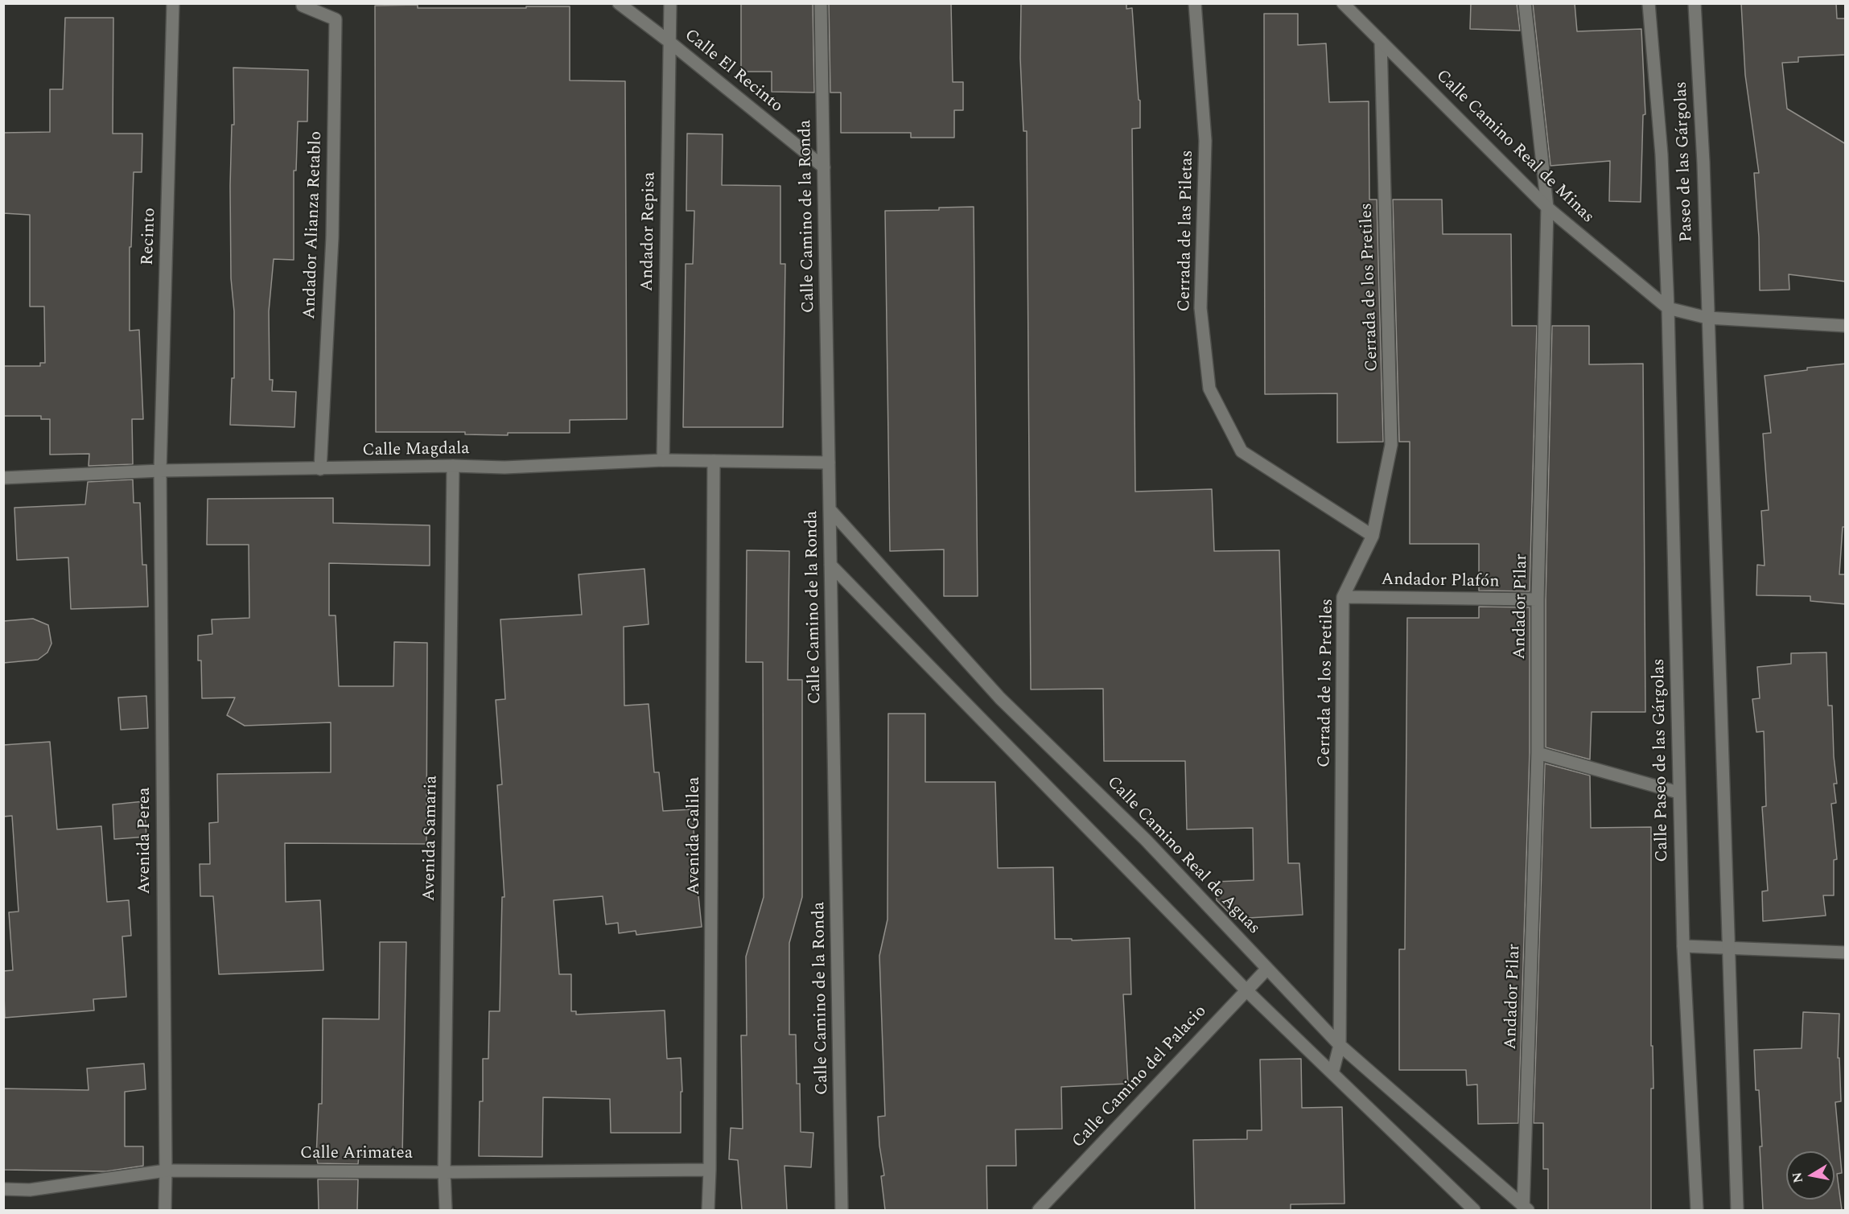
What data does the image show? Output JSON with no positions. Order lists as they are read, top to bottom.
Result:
{
  "streets": {
    "street": [
      "Calle El Recinto",
      "Calle Camino Real de Minas",
      "Paseo de las Gárgolas",
      "Calle Camino de la Ronda",
      "Andador Alianza Retablo",
      "Cerrada de las Piletas",
      "Andador Repisa",
      "Recinto",
      "Cerrada de los Pretiles",
      "Calle Magdala",
      "Andador Plafón",
      "Andador Pilar",
      "Calle Paseo de las Gárgolas",
      "Avenida Galilea",
      "Avenida Samaria",
      "Avenida Perea",
      "Calle Camino Real de Aguas",
      "Calle Camino del Palacio",
      "Calle Arimatea"
    ]
  },
  "crossings": [
    ["Calle El Recinto", "Calle Camino de la Ronda"],
    ["Calle El Recinto", "Andador Repisa"],
    ["Calle Camino Real de Minas", "Paseo de las Gárgolas"],
    ["Calle Camino Real de Minas", "Cerrada de los Pretiles"],
    ["Calle Camino Real de Minas", "Andador Pilar"],
    ["Calle Camino Real de Minas", "Calle Paseo de las Gárgolas"],
    ["Paseo de las Gárgolas", "Calle Paseo de las Gárgolas"],
    ["Calle Camino de la Ronda", "Calle Magdala"],
    ["Calle Camino de la Ronda", "Calle Camino Real de Aguas"],
    ["Andador Alianza Retablo", "Calle Magdala"],
    ["Cerrada de las Piletas", "Cerrada de los Pretiles"],
    ["Andador Repisa", "Calle Magdala"],
    ["Recinto", "Calle Magdala"],
    ["Recinto", "Avenida Perea"],
    ["Cerrada de los Pretiles", "Andador Plafón"],
    ["Cerrada de los Pretiles", "Calle Camino Real de Aguas"],
    ["Calle Magdala", "Avenida Galilea"],
    ["Calle Magdala", "Avenida Samaria"],
    ["Calle Magdala", "Avenida Perea"],
    ["Andador Plafón", "Andador Pilar"],
    ["Andador Pilar", "Calle Camino Real de Aguas"],
    ["Avenida Galilea", "Calle Arimatea"],
    ["Avenida Samaria", "Calle Arimatea"],
    ["Avenida Perea", "Calle Arimatea"],
    ["Calle Camino Real de Aguas", "Calle Camino del Palacio"]
  ],
  "north": "left"
}
